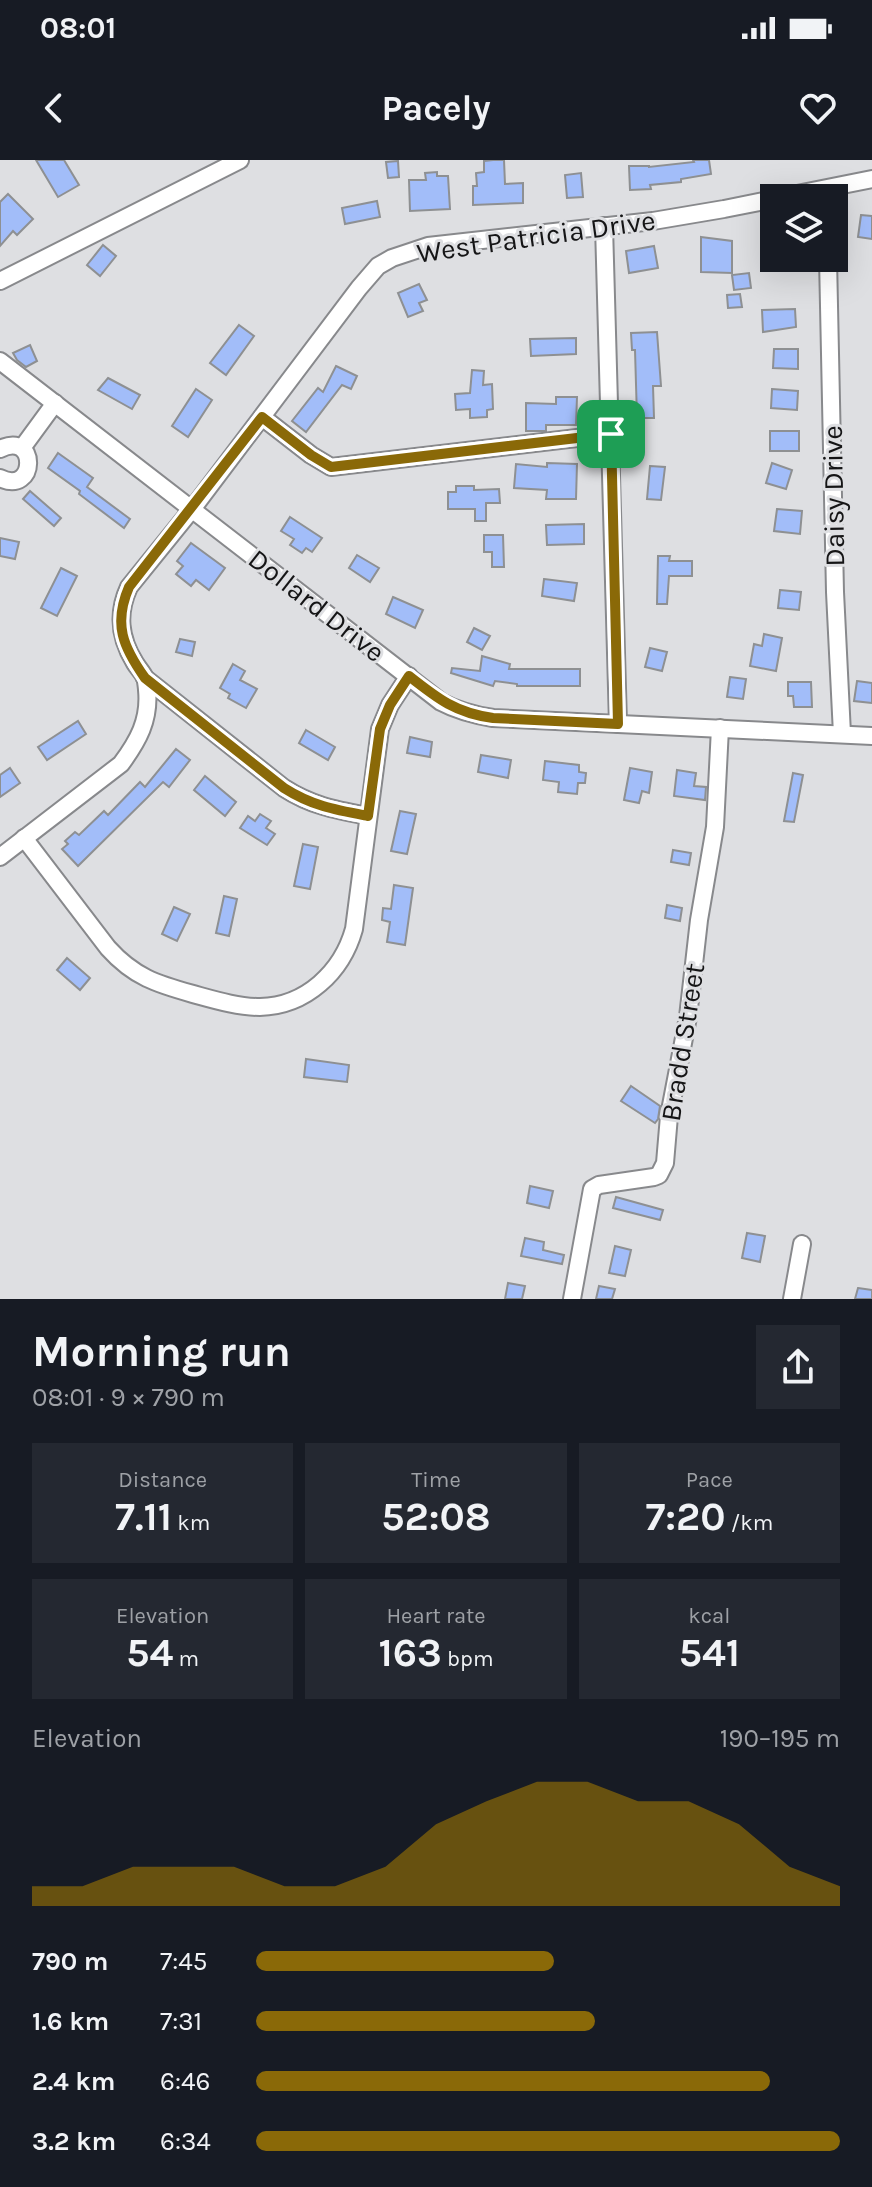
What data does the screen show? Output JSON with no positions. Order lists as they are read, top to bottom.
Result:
{
  "streets": {
    "street": [
      "West Patricia Drive",
      "Daisy Drive",
      "Dollard Drive",
      "Bradd Street"
    ]
  },
  "crossings": [
    ["West Patricia Drive", "Dollard Drive"],
    ["Daisy Drive", "Dollard Drive"],
    ["Dollard Drive", "Bradd Street"]
  ],
  "page": {
    "status": "08:01",
    "header": "Pacely",
    "heading": ["Morning run", "08:01 · 9 × 790 m"],
    "stats": [
      ["Distance", "7.11 km"],
      ["Time", "52:08"],
      ["Pace", "7:20 /km"],
      ["Elevation", "54 m"],
      ["Heart rate", "163 bpm"],
      ["kcal", "541"]
    ],
    "chart": ["Elevation", "190–195 m"],
    "list": [
      {
        "name": "790 m",
        "note": "7:45"
      },
      {
        "name": "1.6 km",
        "note": "7:31"
      },
      {
        "name": "2.4 km",
        "note": "6:46"
      },
      {
        "name": "3.2 km",
        "note": "6:34"
      }
    ]
  }
}
